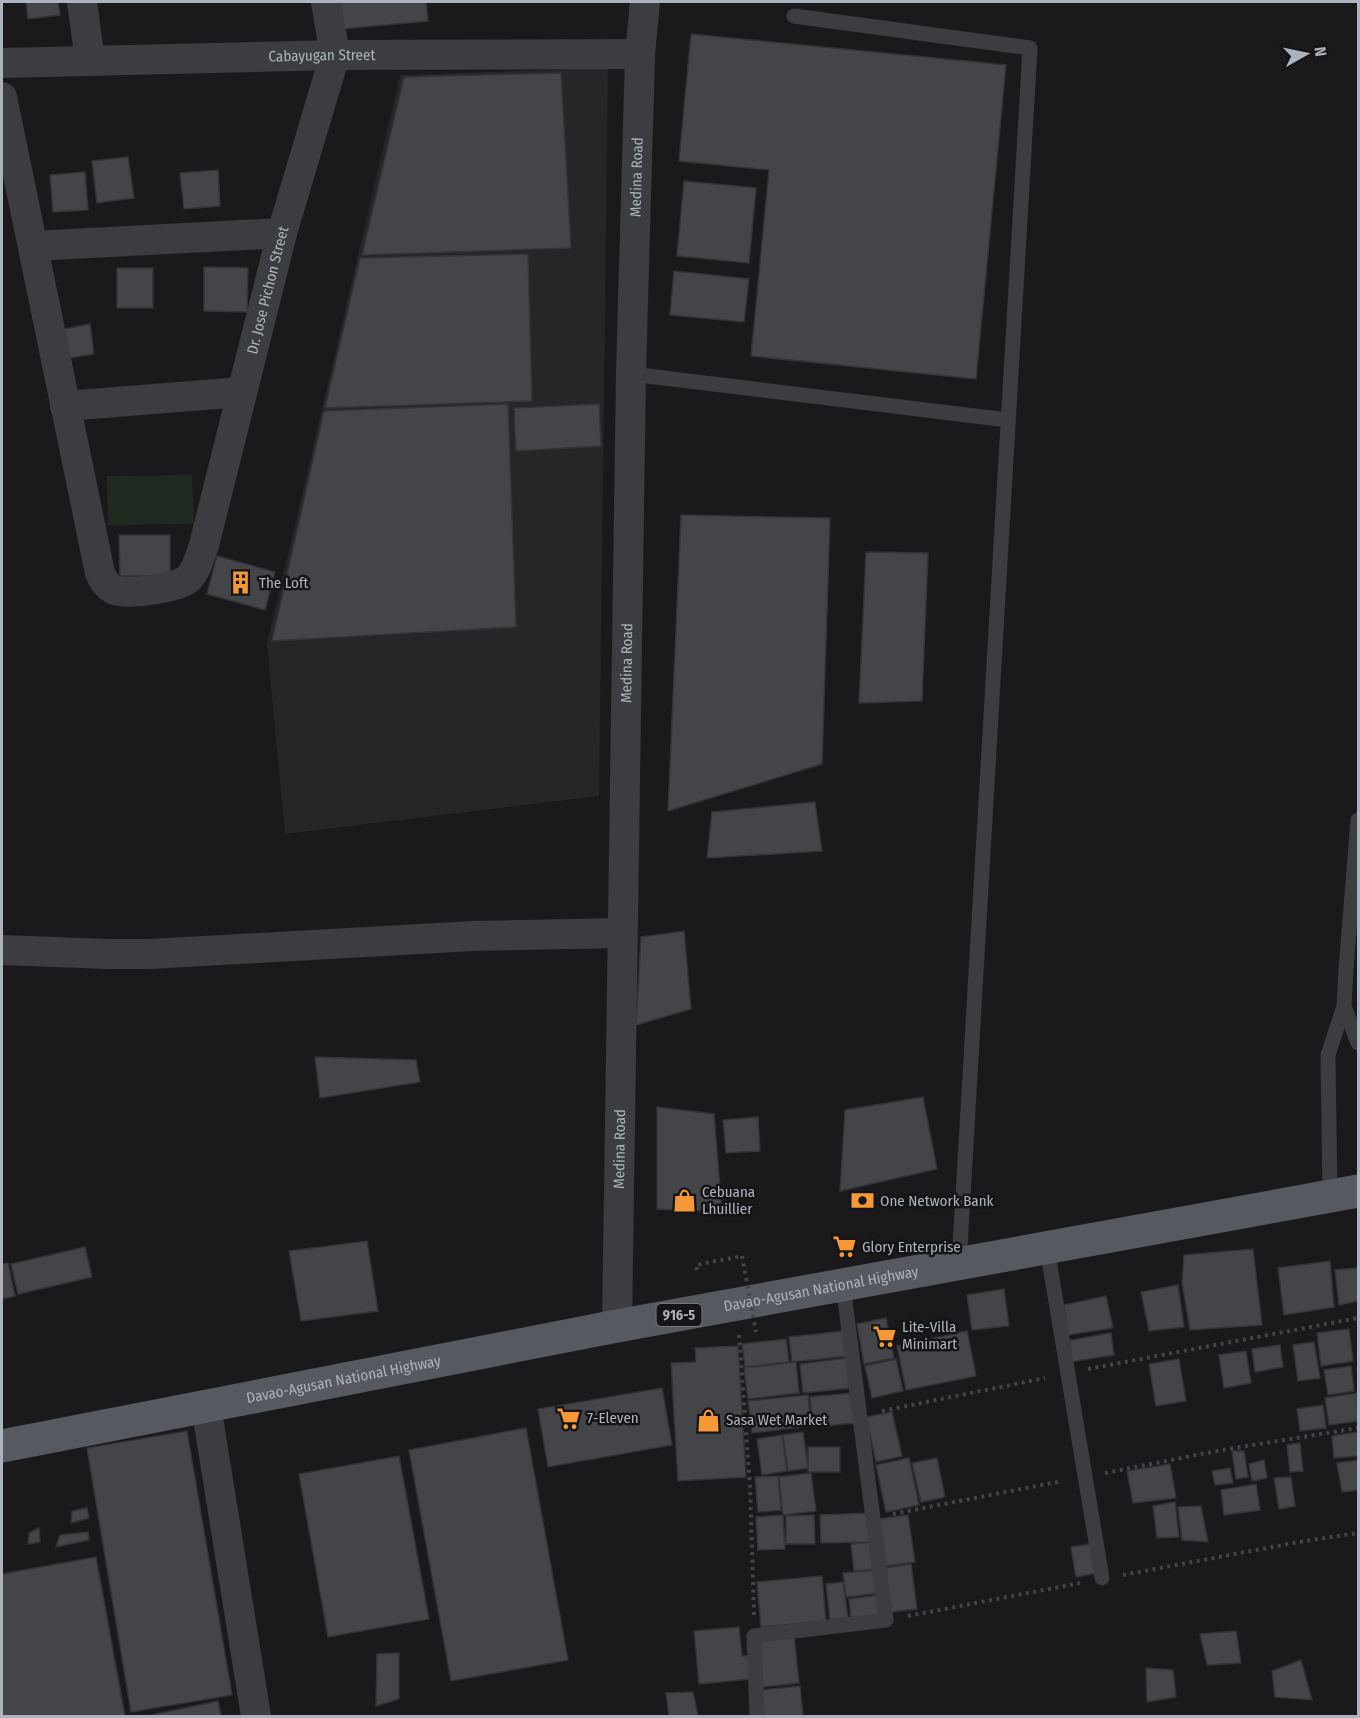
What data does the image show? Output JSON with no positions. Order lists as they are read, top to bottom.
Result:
{
  "streets": {
    "main road": ["Davao-Agusan National Highway", "916-5"],
    "street": ["Cabayugan Street", "Medina Road", "Dr. Jose Pichon Street"]
  },
  "crossings": [
    ["Cabayugan Street", "Medina Road"],
    ["Cabayugan Street", "Dr. Jose Pichon Street"],
    ["Medina Road", "Davao-Agusan National Highway"]
  ],
  "places": {
    "building": ["The Loft"],
    "shop": ["Cebuana Lhuillier", "Sasa Wet Market"],
    "bank": ["One Network Bank"],
    "supermarket": ["Glory Enterprise", "Lite-Villa Minimart", "7-Eleven"]
  },
  "north": "right"
}
